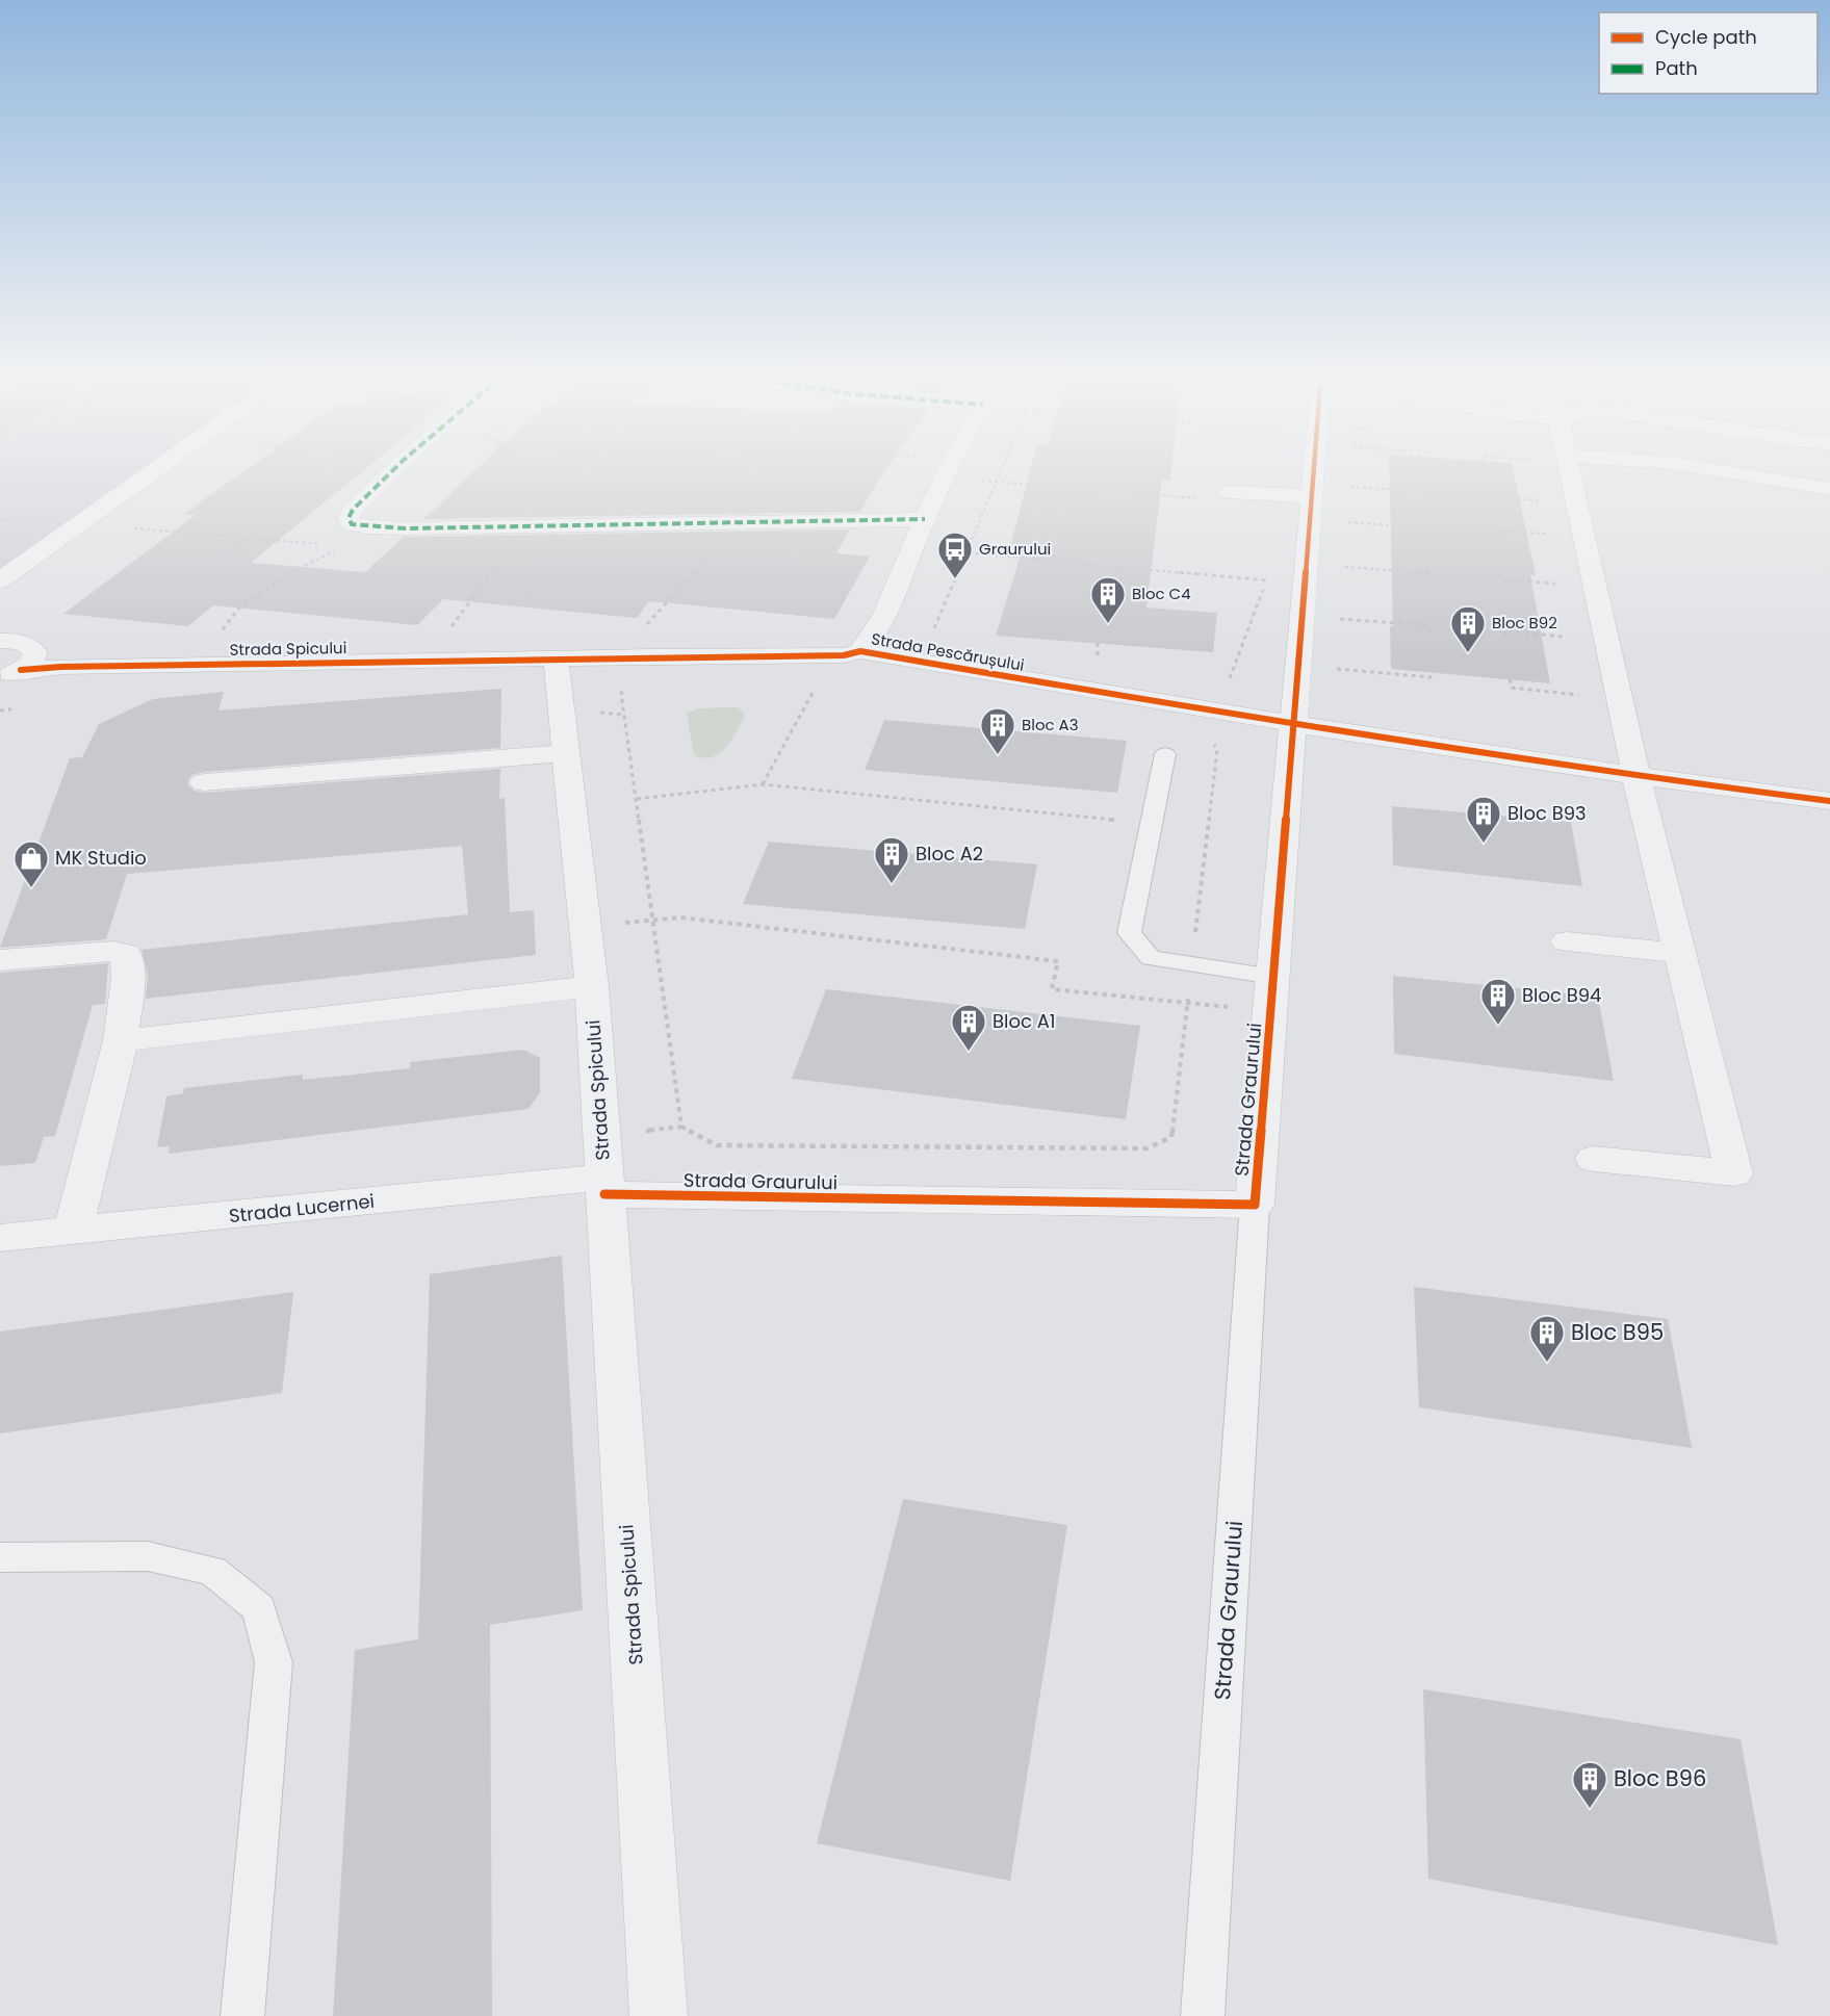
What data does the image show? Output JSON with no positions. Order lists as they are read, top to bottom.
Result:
{
  "streets": {
    "street": [
      "Strada Spicului",
      "Strada Pescărușului",
      "Strada Graurului",
      "Strada Lucernei"
    ]
  },
  "crossings": [
    ["Strada Spicului", "Strada Pescărușului"],
    ["Strada Spicului", "Strada Graurului"],
    ["Strada Spicului", "Strada Lucernei"],
    ["Strada Pescărușului", "Strada Graurului"],
    ["Strada Graurului", "Strada Lucernei"]
  ],
  "places": {
    "bus stop": ["Graurului"],
    "building": [
      "Bloc C4",
      "Bloc B92",
      "Bloc A3",
      "Bloc B93",
      "Bloc A2",
      "Bloc B94",
      "Bloc A1",
      "Bloc B95",
      "Bloc B96"
    ],
    "shop": ["MK Studio"]
  },
  "legend": ["Cycle path", "Path"]
}
